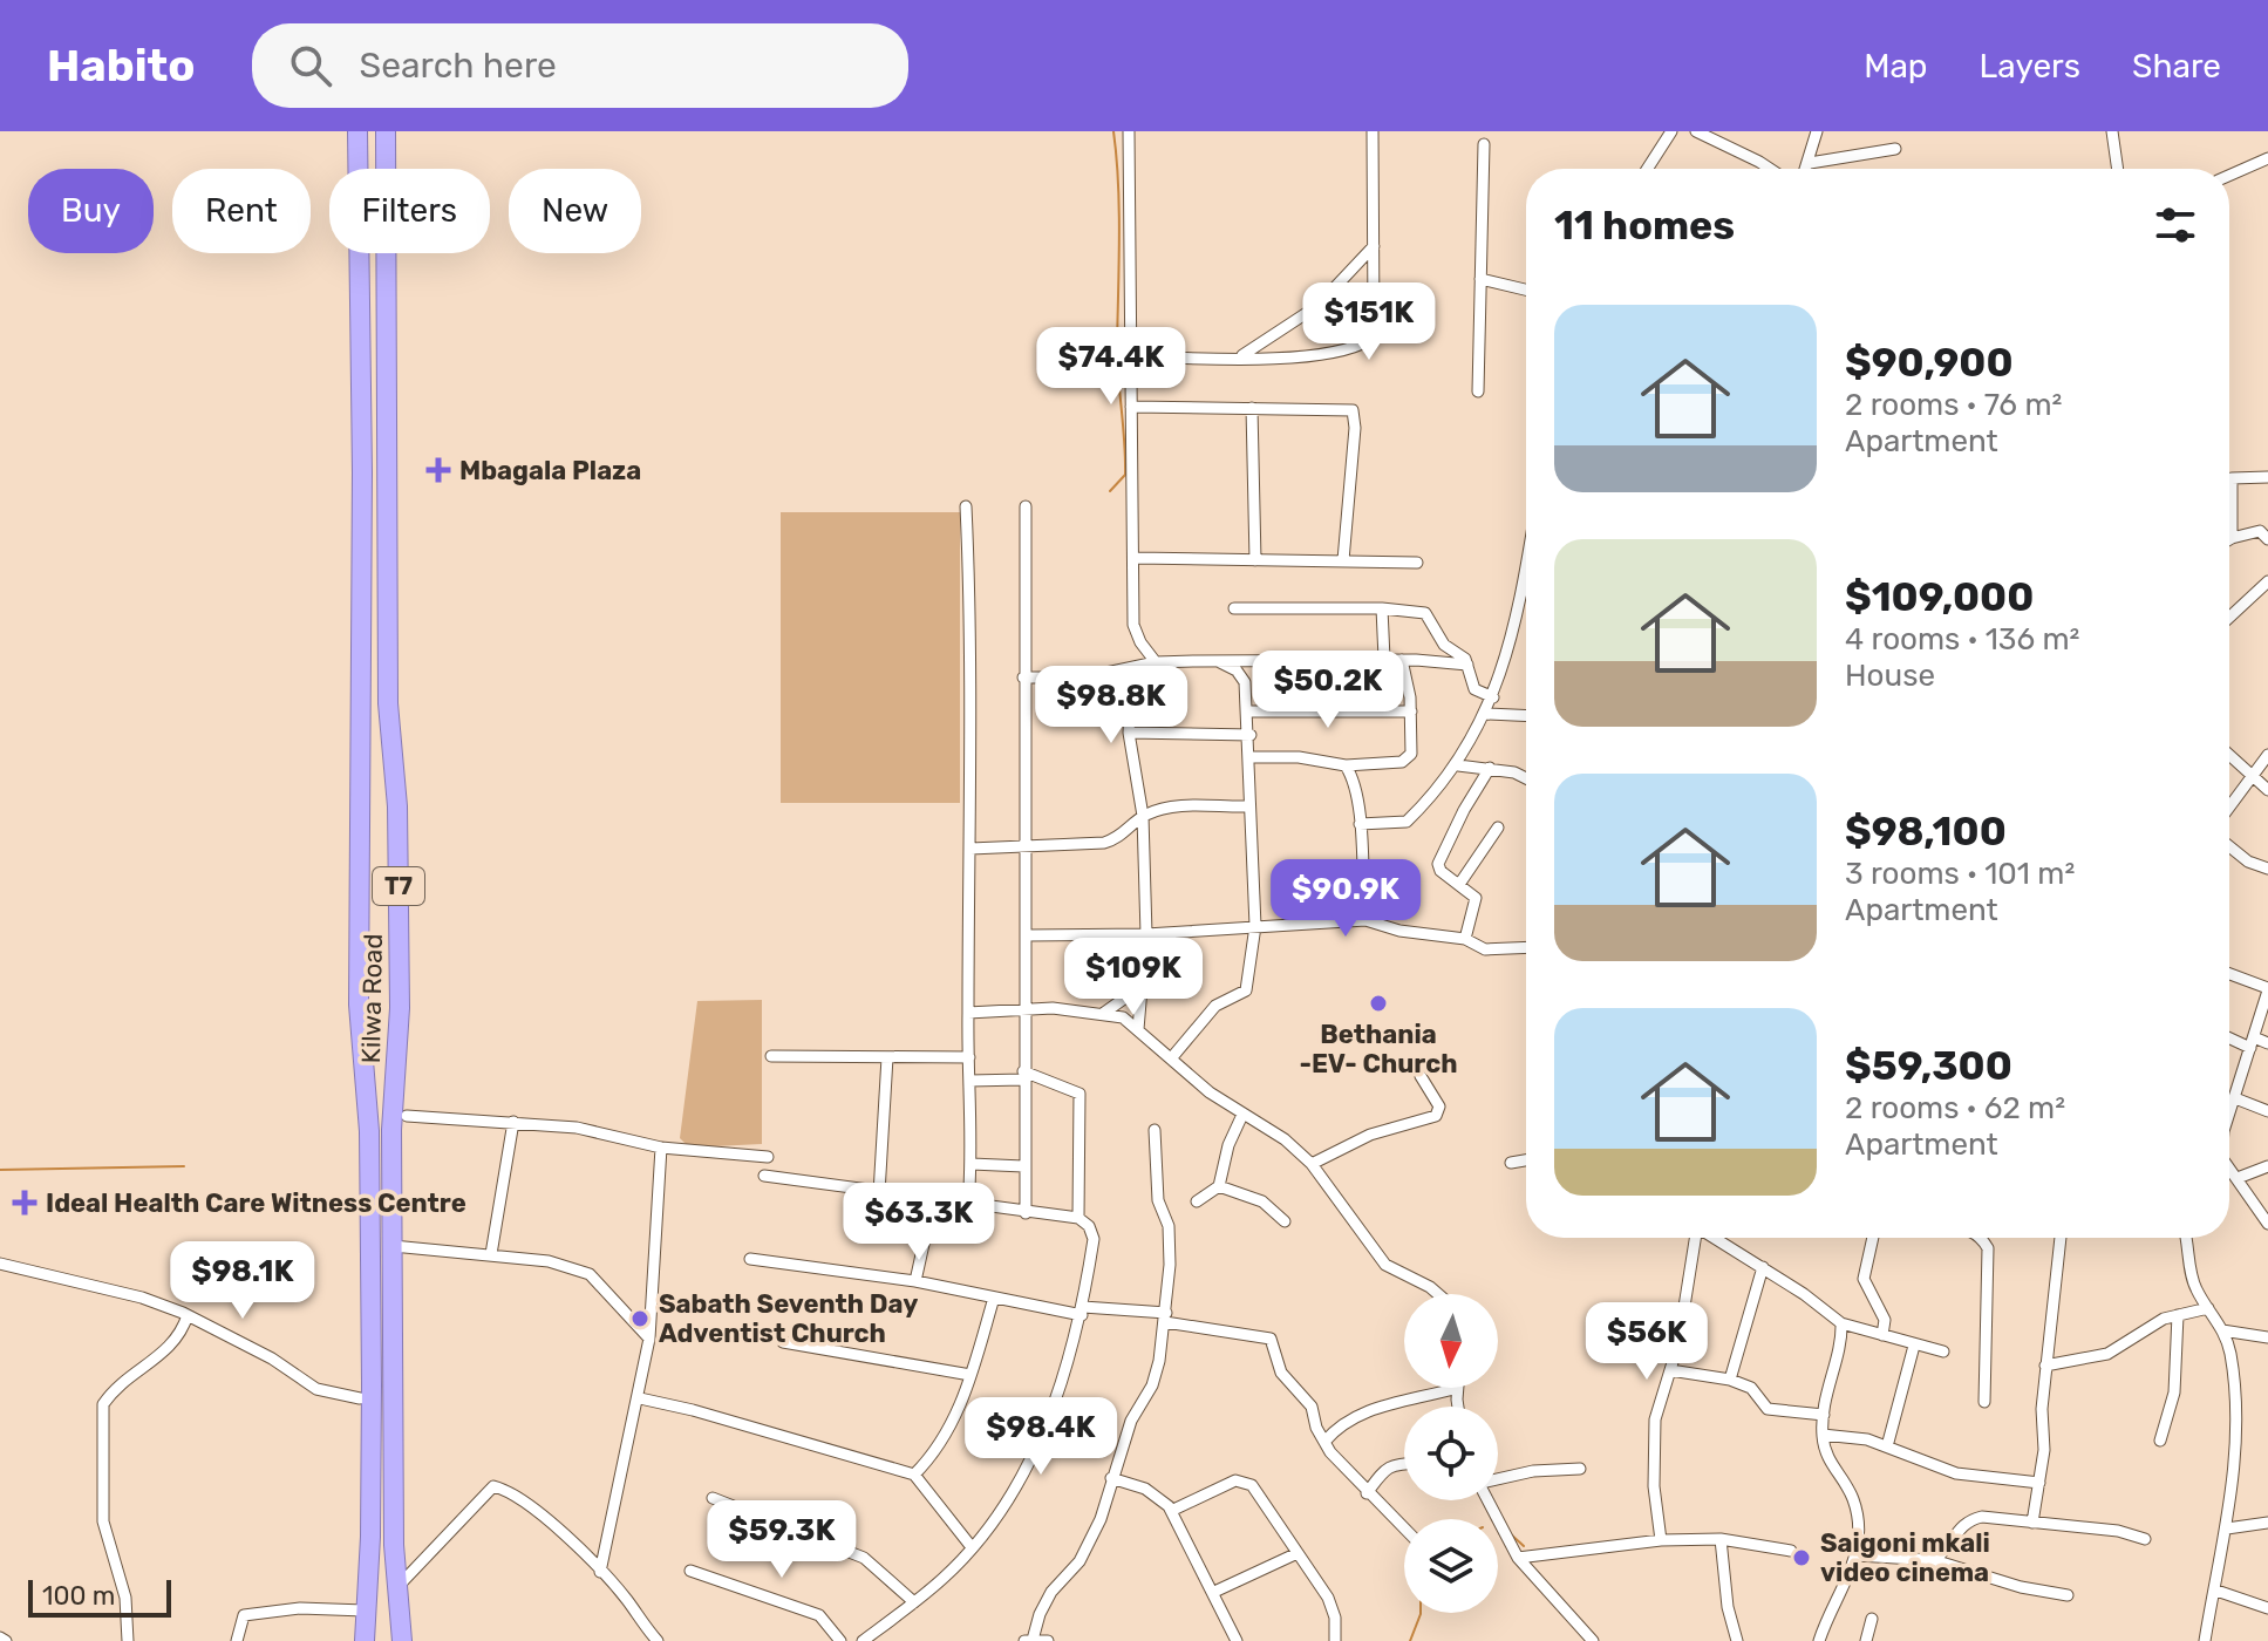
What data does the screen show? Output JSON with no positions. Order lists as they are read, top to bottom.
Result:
{
  "streets": {
    "highway": ["T7", "Kilwa Road"]
  },
  "places": {
    "health": ["Mbagala Plaza", "Ideal Health Care Witness Centre"],
    "other": ["Bethania -EV- Church", "Sabath Seventh Day Adventist Church", "Saigoni mkali video cinema"]
  },
  "scale_bar": "100 m",
  "north": "bottom",
  "page": {
    "header": "Habito",
    "search": "Search here",
    "nav": ["Map", "Layers", "Share"],
    "chip": [
      "Buy",
      "Rent",
      "Filters",
      "New"
    ],
    "heading": "11 homes",
    "list": [
      {
        "name": "$90,900",
        "note": "2 rooms · 76 m² · Apartment"
      },
      {
        "name": "$109,000",
        "note": "4 rooms · 136 m² · House"
      },
      {
        "name": "$98,100",
        "note": "3 rooms · 101 m² · Apartment"
      },
      {
        "name": "$59,300",
        "note": "2 rooms · 62 m² · Apartment"
      }
    ],
    "price": [
      "$151K",
      "$74.4K",
      "$50.2K",
      "$98.8K",
      "$90.9K",
      "$109K",
      "$63.3K",
      "$98.1K",
      "$56K",
      "$98.4K",
      "$59.3K"
    ],
    "scale": "100 m"
  }
}
